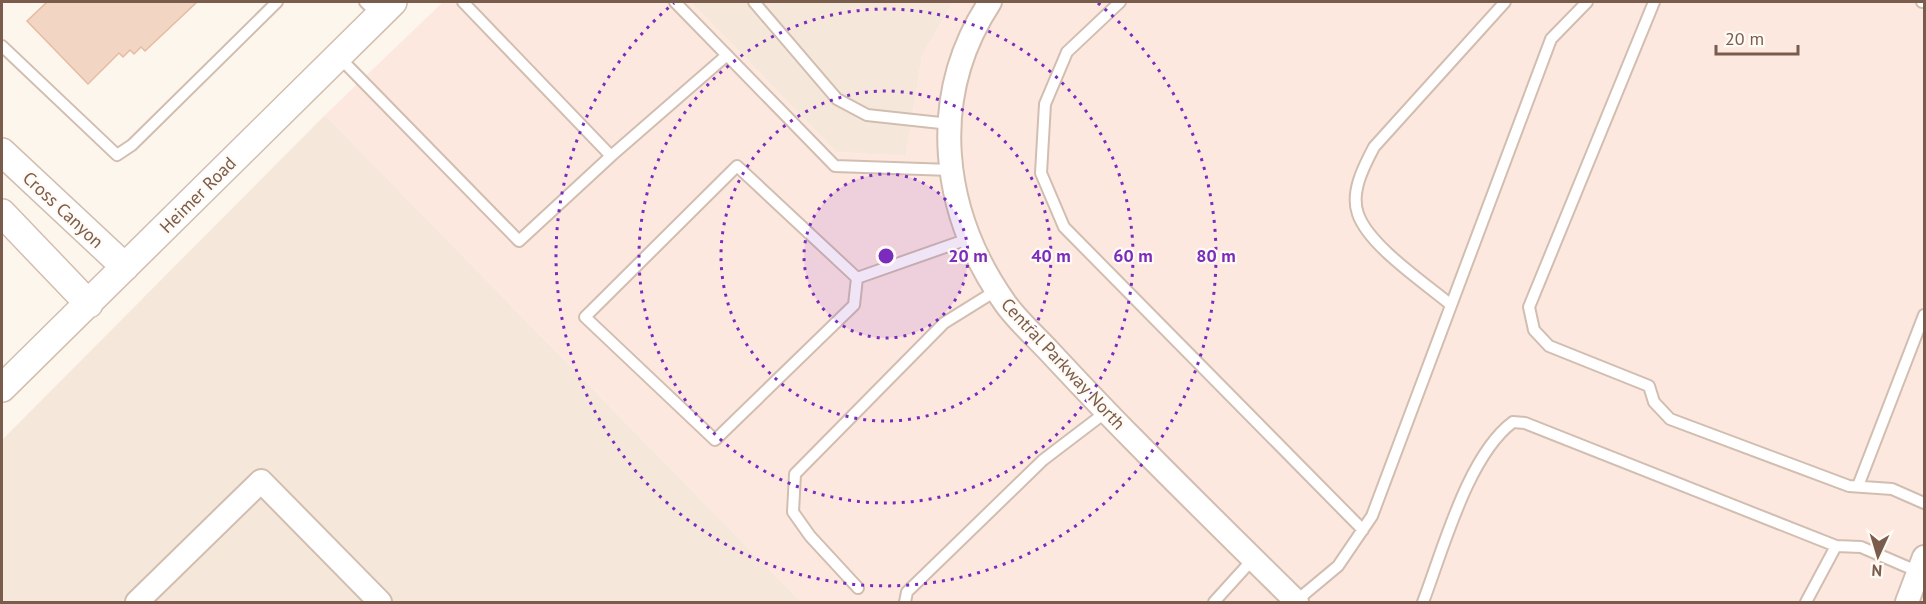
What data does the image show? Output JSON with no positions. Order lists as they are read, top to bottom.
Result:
{
  "streets": {
    "street": ["Heimer Road", "Cross Canyon", "Central Parkway North"]
  },
  "crossings": [
    ["Heimer Road", "Cross Canyon"]
  ],
  "scale_bar": "20 m",
  "north": "bottom",
  "rings": [
    "20 m",
    "40 m",
    "60 m",
    "80 m"
  ]
}
